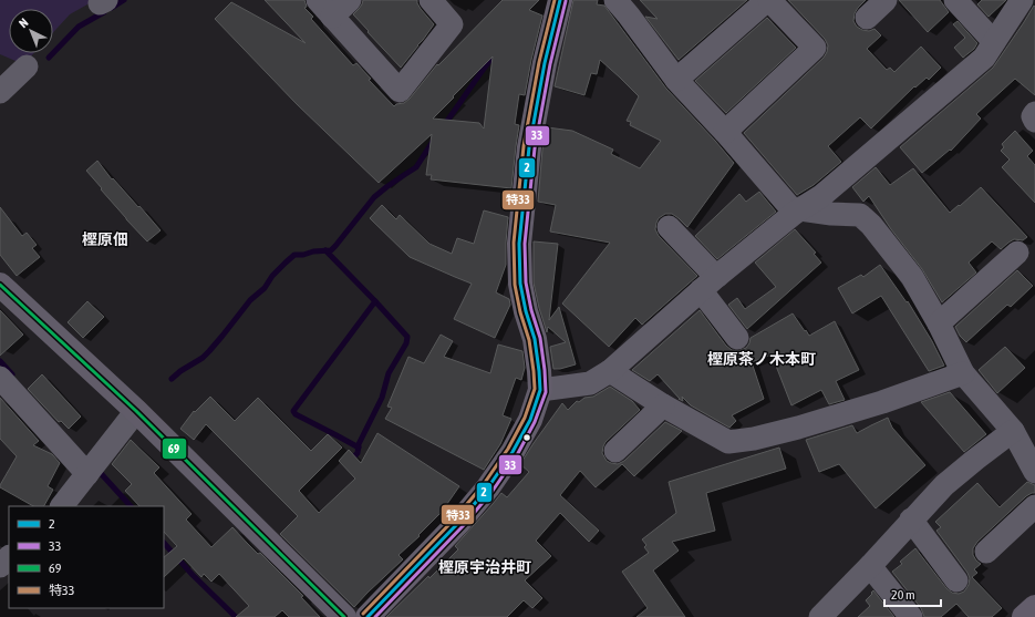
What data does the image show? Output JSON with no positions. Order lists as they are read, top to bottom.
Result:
{
  "districts": ["樫原佃", "樫原茶ノ木本町", "樫原宇治井町"],
  "lines": [
    "transit line 2",
    "transit line 特33",
    "transit line 33",
    "transit line 69"
  ],
  "legend": [
    "2",
    "33",
    "69",
    "特33"
  ],
  "scale_bar": "20 m",
  "north": "top left"
}
